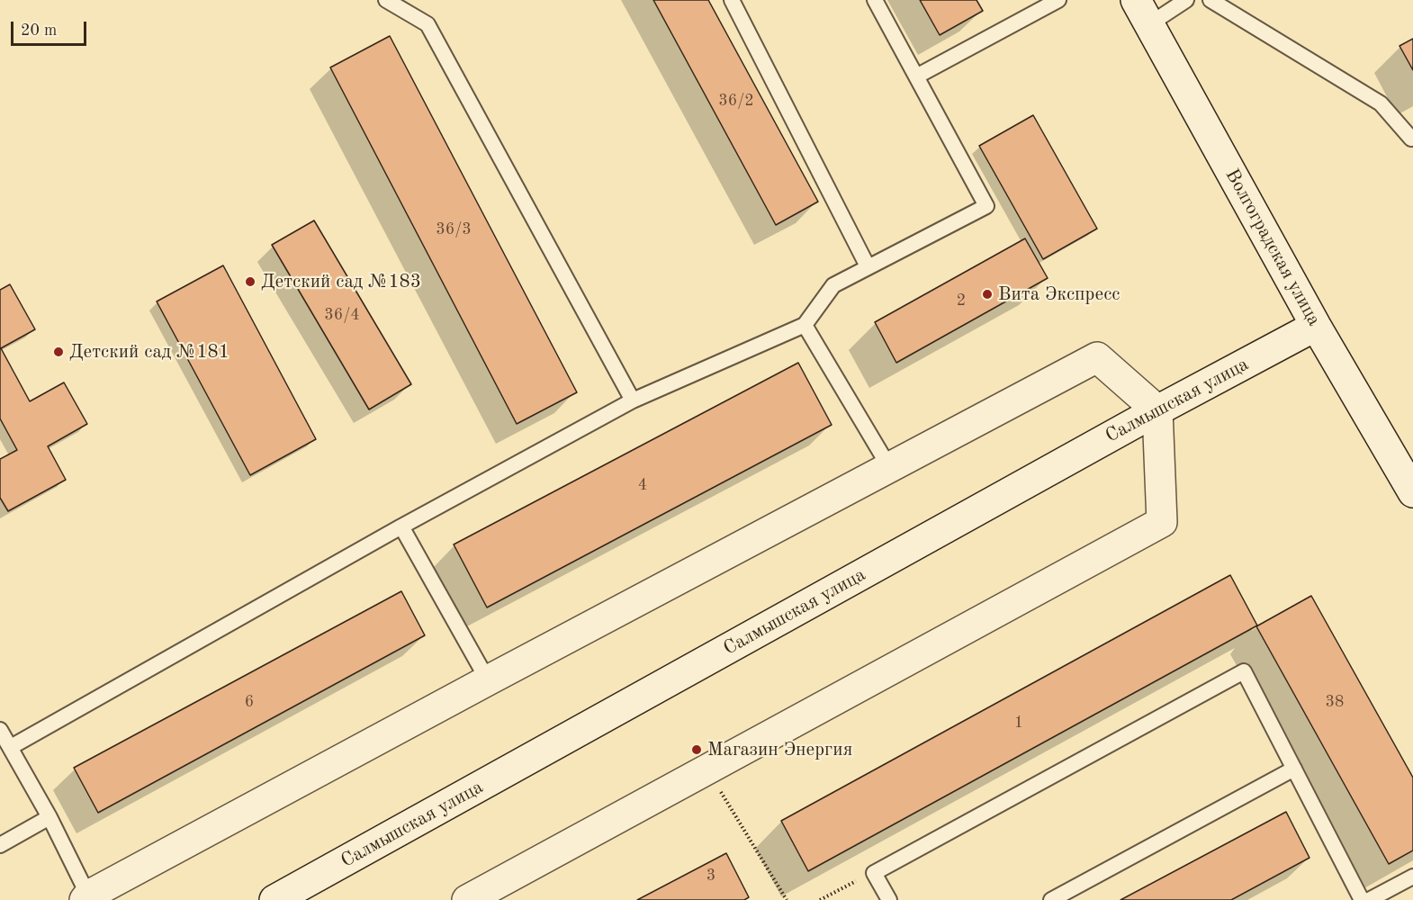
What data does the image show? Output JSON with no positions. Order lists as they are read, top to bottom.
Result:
{
  "streets": {
    "street": ["Волгоградская улица", "Салмышская улица"]
  },
  "crossings": [
    ["Волгоградская улица", "Салмышская улица"]
  ],
  "places": [
    "Детский сад №183",
    "Вита Экспресс",
    "Детский сад №181",
    "Магазин Энергия"
  ],
  "house_numbers": [
    "36/2",
    "36/3",
    "2",
    "36/4",
    "4",
    "6",
    "38",
    "1",
    "3"
  ],
  "scale_bar": "20 m"
}
